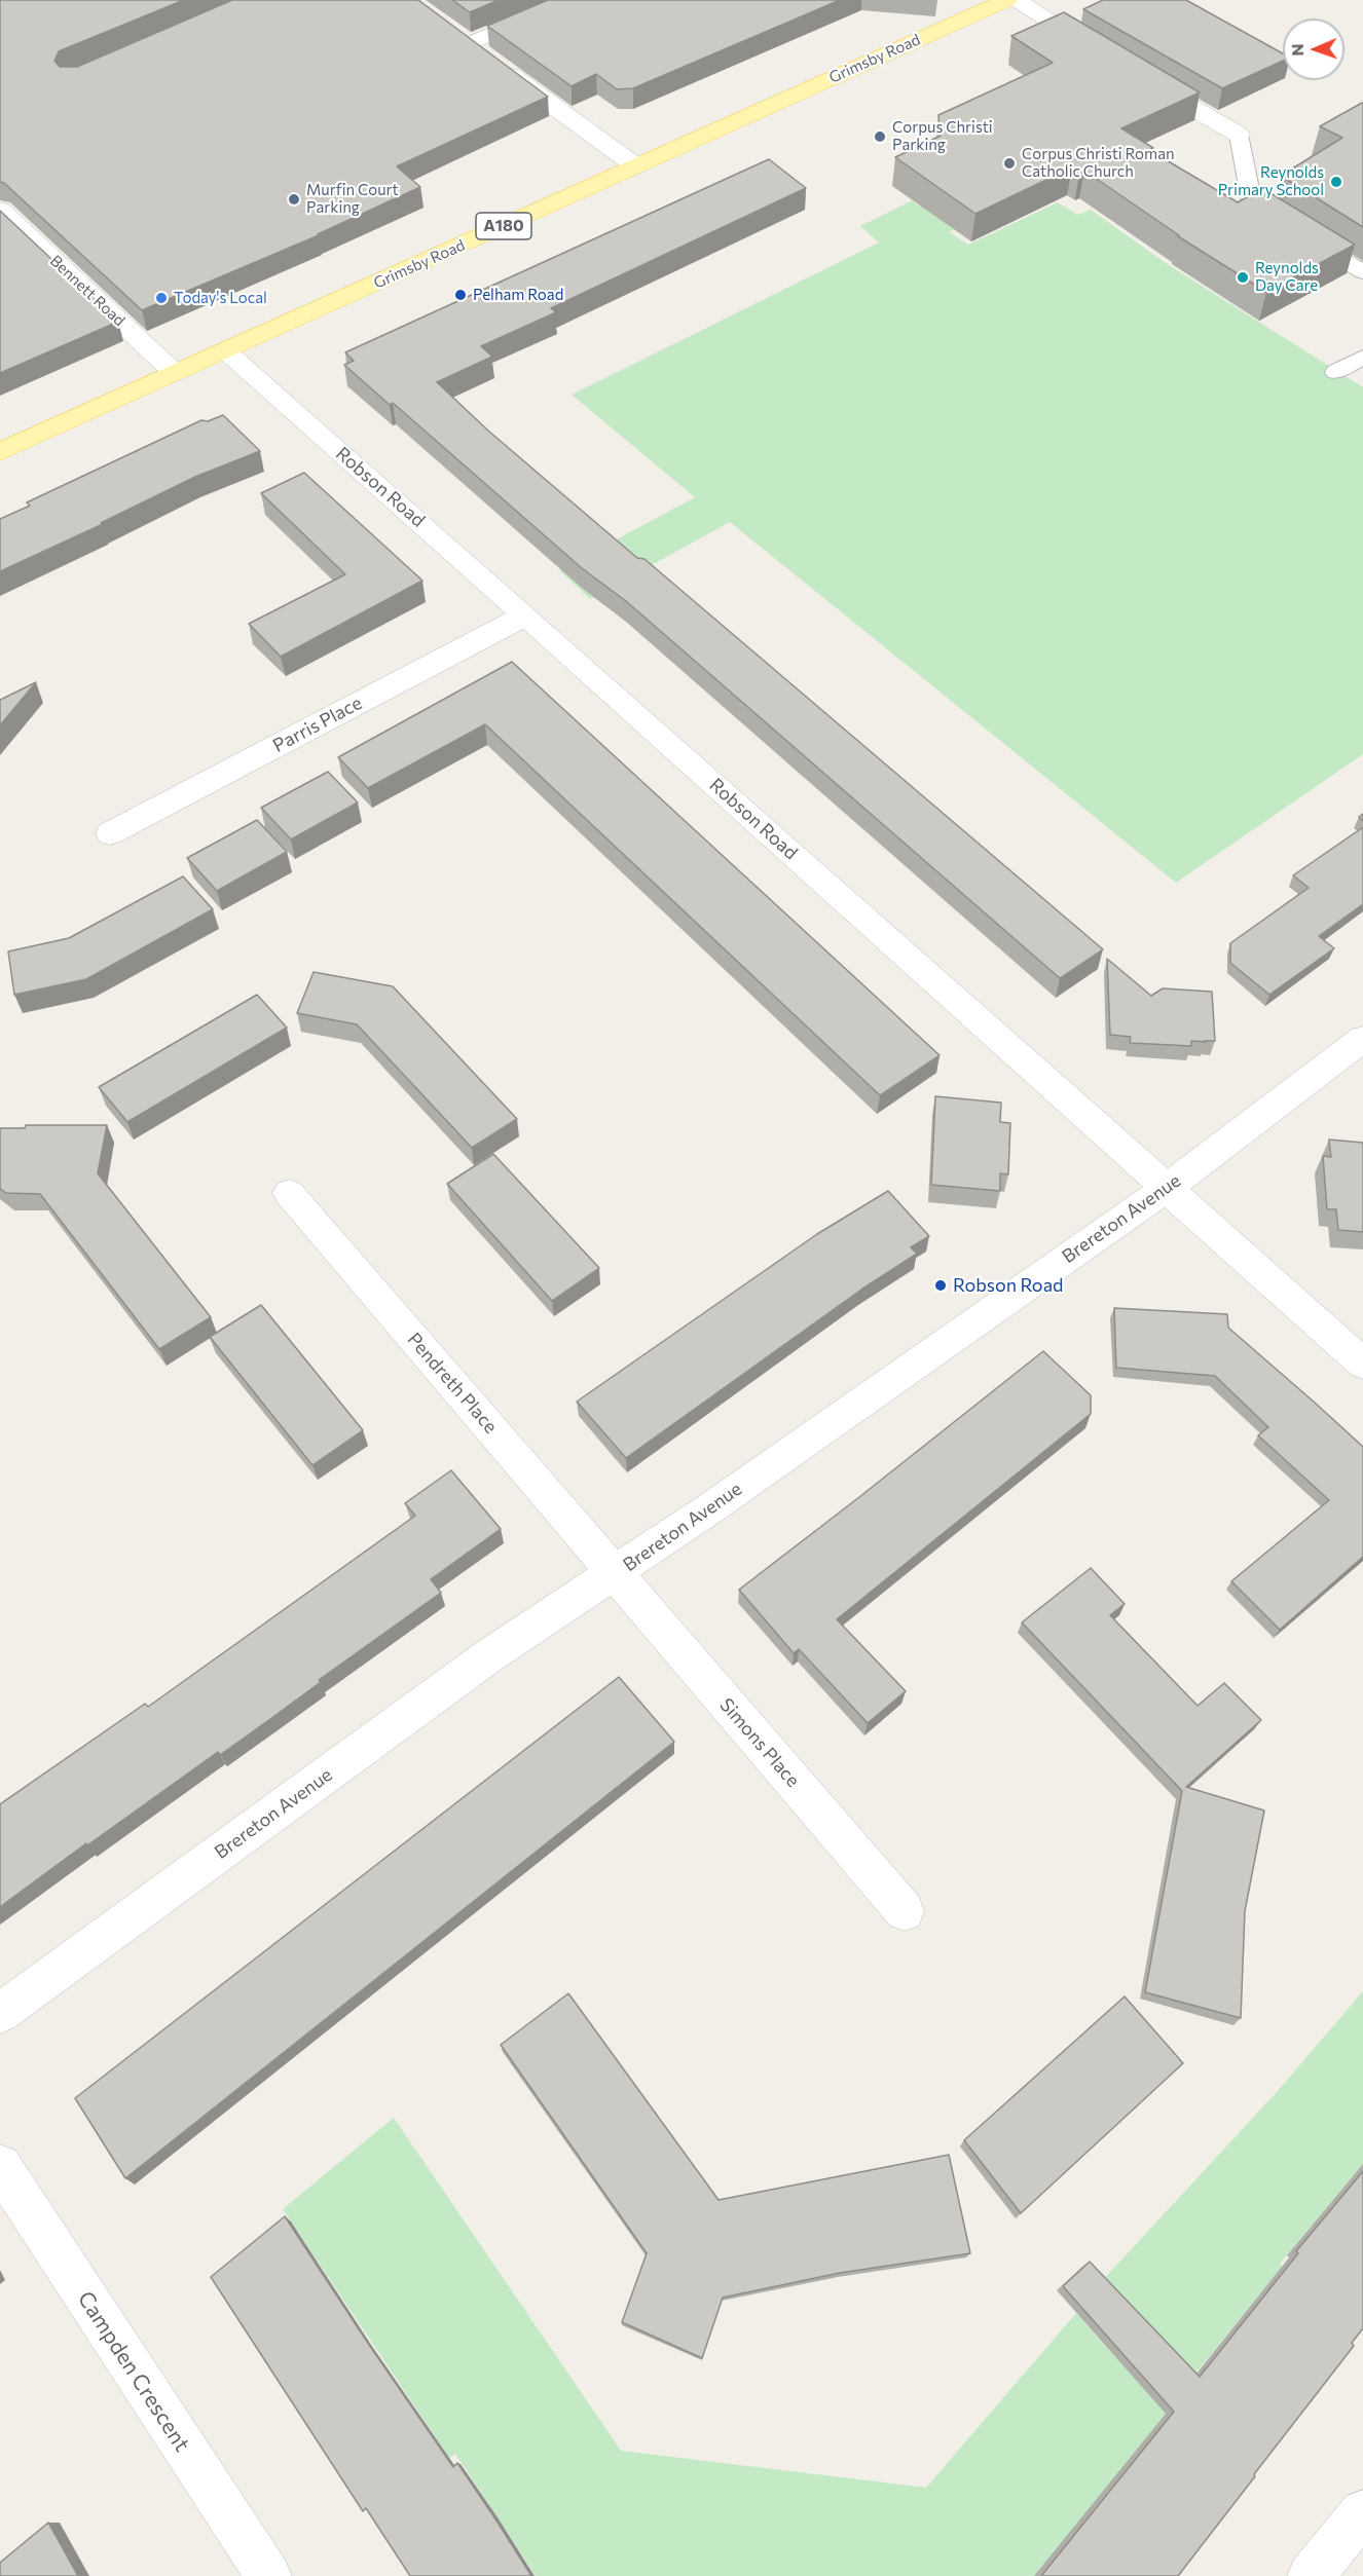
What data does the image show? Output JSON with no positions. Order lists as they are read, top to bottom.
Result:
{
  "streets": {
    "main road": ["Grimsby Road", "A180"],
    "street": [
      "Bennett Road",
      "Robson Road",
      "Parris Place",
      "Brereton Avenue",
      "Pendreth Place",
      "Simons Place",
      "Campden Crescent"
    ]
  },
  "crossings": [
    ["Grimsby Road", "Bennett Road"],
    ["Grimsby Road", "Robson Road"],
    ["Robson Road", "Parris Place"],
    ["Robson Road", "Brereton Avenue"],
    ["Brereton Avenue", "Pendreth Place"],
    ["Brereton Avenue", "Simons Place"],
    ["Pendreth Place", "Simons Place"]
  ],
  "places": [
    "Corpus Christi Parking",
    "Corpus Christi Roman Catholic Church",
    "Reynolds Primary School",
    "Murfin Court Parking",
    "Reynolds Day Care",
    "Pelham Road",
    "Today's Local",
    "Robson Road"
  ],
  "north": "left"
}
